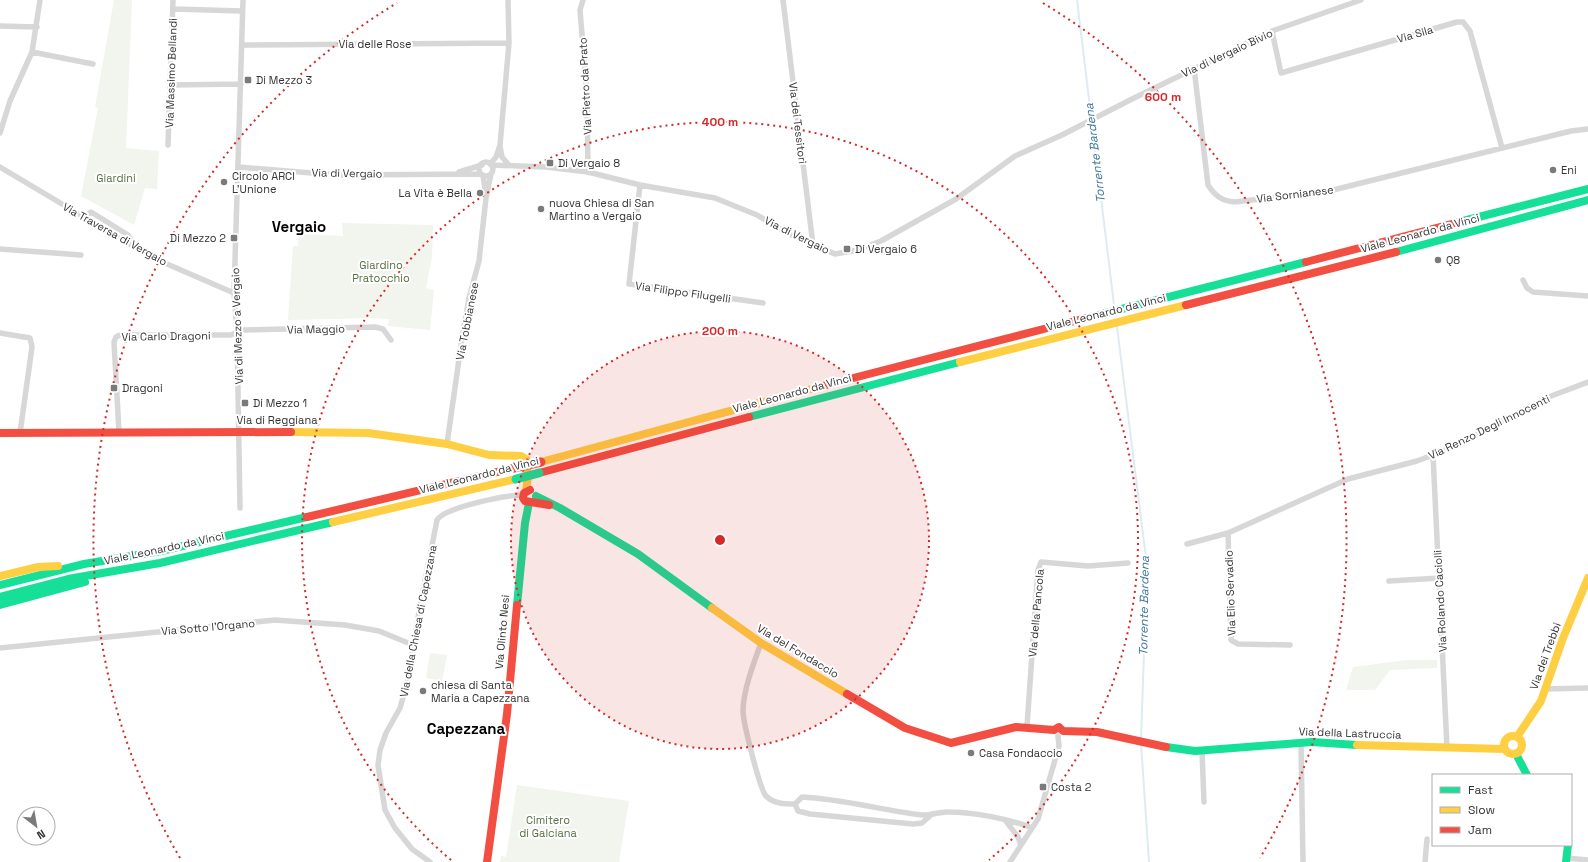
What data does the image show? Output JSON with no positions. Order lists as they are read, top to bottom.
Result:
{
  "streets": {
    "main road": [
      "Viale Leonardo da Vinci",
      "Via di Reggiana",
      "Via Olinto Nesi",
      "Via del Fondaccio",
      "Via dei Trebbi",
      "Via della Lastruccia"
    ],
    "street": [
      "Via Sila",
      "Via delle Rose",
      "Via di Vergaio Bivio",
      "Via Massimo Bellandi",
      "Via Pietro da Prato",
      "Via dei Tessitori",
      "Via di Vergaio",
      "Via Sornianese",
      "Via Traversa di Vergaio",
      "Via Filippo Filugelli",
      "Via Tobbianese",
      "Via di Mezzo a Vergaio",
      "Via Maggio",
      "Via Carlo Dragoni",
      "Via Renzo Degli Innocenti",
      "Via Elio Servadio",
      "Via Rolando Caciolli",
      "Via della Pancola",
      "Via della Chiesa di Capezzana",
      "Via Sotto l'Organo"
    ]
  },
  "crossings": [
    ["Via Sila", "Via di Vergaio Bivio"],
    ["Via Sila", "Via Sornianese"],
    ["Via delle Rose", "Via di Mezzo a Vergaio"],
    ["Via di Vergaio Bivio", "Via di Vergaio"],
    ["Via di Vergaio Bivio", "Via Sornianese"],
    ["Via Pietro da Prato", "Via di Vergaio"],
    ["Via dei Tessitori", "Via di Vergaio"],
    ["Via di Vergaio", "Via Filippo Filugelli"],
    ["Via di Vergaio", "Via Tobbianese"],
    ["Via di Vergaio", "Via di Mezzo a Vergaio"],
    ["Via Traversa di Vergaio", "Via di Mezzo a Vergaio"],
    ["Via Tobbianese", "Via di Reggiana"],
    ["Via di Mezzo a Vergaio", "Via Maggio"],
    ["Via di Mezzo a Vergaio", "Via Carlo Dragoni"],
    ["Via di Mezzo a Vergaio", "Via di Reggiana"],
    ["Via Maggio", "Via Carlo Dragoni"],
    ["Via Carlo Dragoni", "Via di Reggiana"],
    ["Via di Reggiana", "Via della Chiesa di Capezzana"],
    ["Via di Reggiana", "Via Olinto Nesi"],
    ["Via di Reggiana", "Via del Fondaccio"],
    ["Via Renzo Degli Innocenti", "Via Elio Servadio"],
    ["Via Renzo Degli Innocenti", "Via Rolando Caciolli"],
    ["Via Rolando Caciolli", "Via della Lastruccia"],
    ["Via della Pancola", "Via del Fondaccio"],
    ["Via della Chiesa di Capezzana", "Via Sotto l'Organo"],
    ["Via della Chiesa di Capezzana", "Via Olinto Nesi"],
    ["Via della Chiesa di Capezzana", "Via del Fondaccio"],
    ["Via Olinto Nesi", "Via del Fondaccio"],
    ["Via del Fondaccio", "Via della Lastruccia"],
    ["Via dei Trebbi", "Via della Lastruccia"]
  ],
  "districts": ["Vergaio", "Capezzana"],
  "water": ["Torrente Bardena"],
  "parks": ["Giardini", "Giardino Pratocchio", "Cimitero di Galciana"],
  "places": {
    "transit": [
      "Di Mezzo 3",
      "Di Vergaio 8",
      "Di Mezzo 2",
      "Di Vergaio 6",
      "Dragoni",
      "Di Mezzo 1",
      "Costa 2"
    ],
    "other": [
      "Eni",
      "Circolo ARCI L'Unione",
      "La Vita è Bella",
      "nuova Chiesa di San Martino a Vergaio",
      "Q8",
      "chiesa di Santa Maria a Capezzana",
      "Casa Fondaccio"
    ]
  },
  "legend": ["Fast", "Slow", "Jam"],
  "north": "bottom right",
  "rings": ["600 m", "400 m", "200 m"]
}
